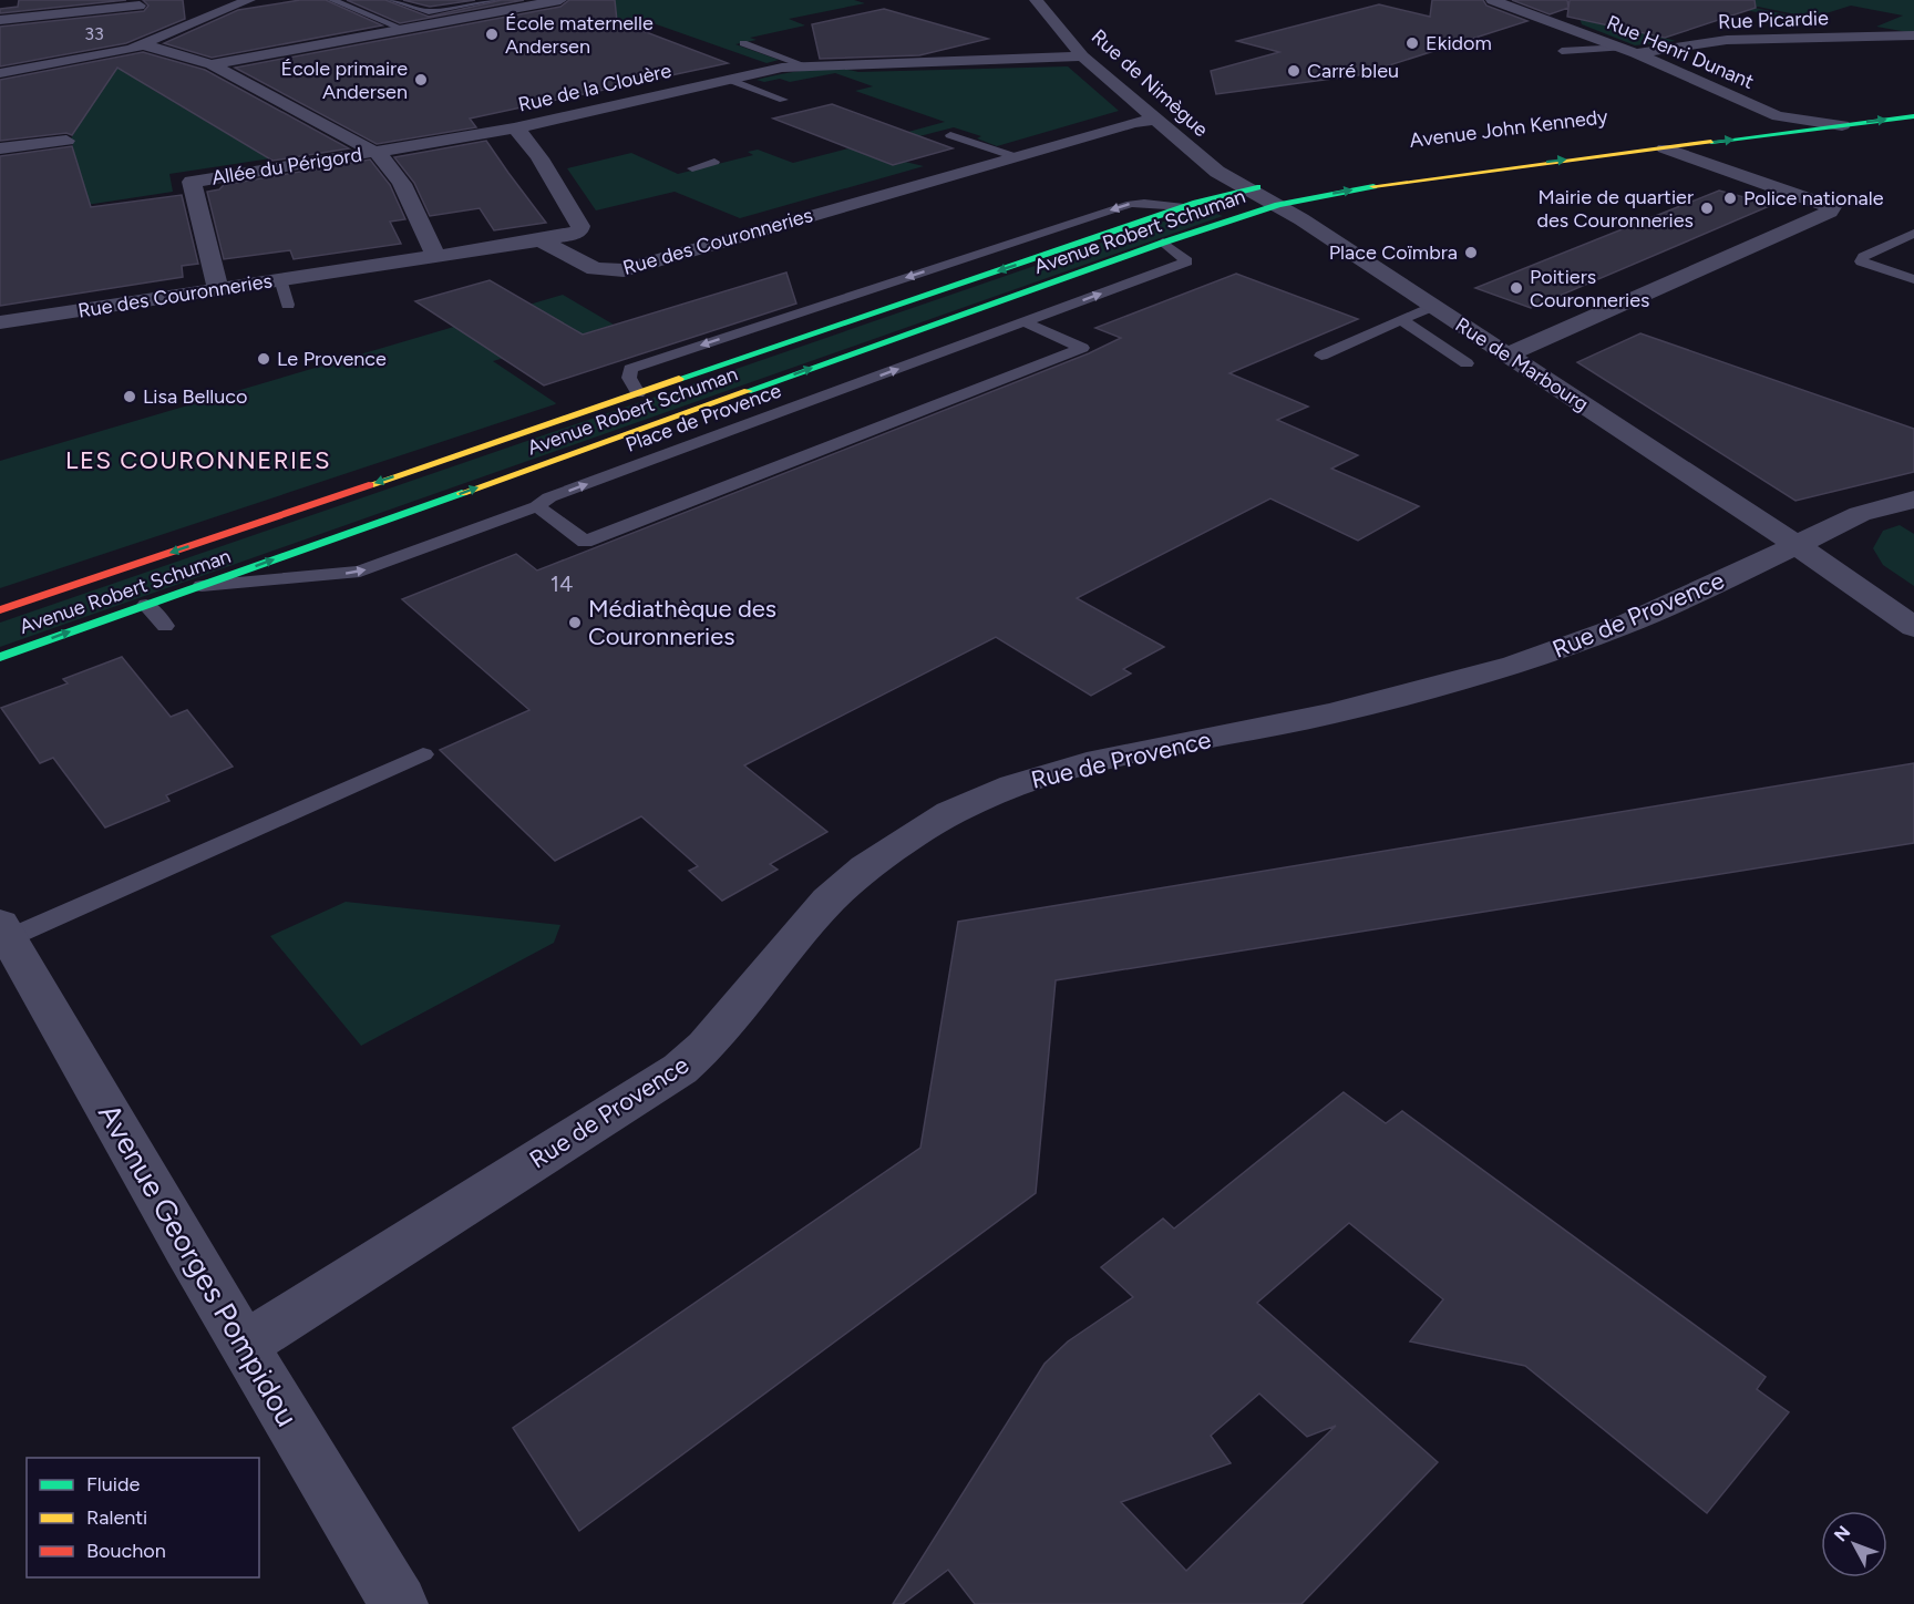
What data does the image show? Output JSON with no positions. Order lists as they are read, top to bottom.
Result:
{
  "streets": {
    "main road": ["Avenue John Kennedy", "Avenue Robert Schuman"],
    "street": [
      "Rue Picardie",
      "Rue Henri Dunant",
      "Rue de Nimègue",
      "Rue de la Clouère",
      "Allée du Périgord",
      "Rue des Couronneries",
      "Rue de Marbourg",
      "Rue de Provence",
      "Avenue Georges Pompidou"
    ],
    "lane": ["Place de Provence"]
  },
  "crossings": [
    ["Rue Picardie", "Rue Henri Dunant"],
    ["Rue Henri Dunant", "Avenue John Kennedy"],
    ["Rue de Nimègue", "Rue de la Clouère"],
    ["Rue de Nimègue", "Avenue Robert Schuman"],
    ["Rue de Nimègue", "Rue des Couronneries"],
    ["Rue de Nimègue", "Rue de Marbourg"],
    ["Rue de la Clouère", "Allée du Périgord"],
    ["Avenue John Kennedy", "Avenue Robert Schuman"],
    ["Avenue John Kennedy", "Rue de Marbourg"],
    ["Allée du Périgord", "Rue des Couronneries"],
    ["Avenue Robert Schuman", "Rue de Marbourg"],
    ["Avenue Robert Schuman", "Place de Provence"],
    ["Rue de Marbourg", "Rue de Provence"],
    ["Rue de Provence", "Avenue Georges Pompidou"]
  ],
  "one_way": ["Avenue John Kennedy"],
  "districts": ["LES COURONNERIES"],
  "places": [
    "École maternelle Andersen",
    "Ekidom",
    "Carré bleu",
    "École primaire Andersen",
    "Police nationale",
    "Mairie de quartier des Couronneries",
    "Place Coïmbra",
    "Poitiers Couronneries",
    "Le Provence",
    "Lisa Belluco",
    "Médiathèque des Couronneries"
  ],
  "house_numbers": ["33", "14"],
  "legend": ["Fluide", "Ralenti", "Bouchon"],
  "north": "top left"
}
